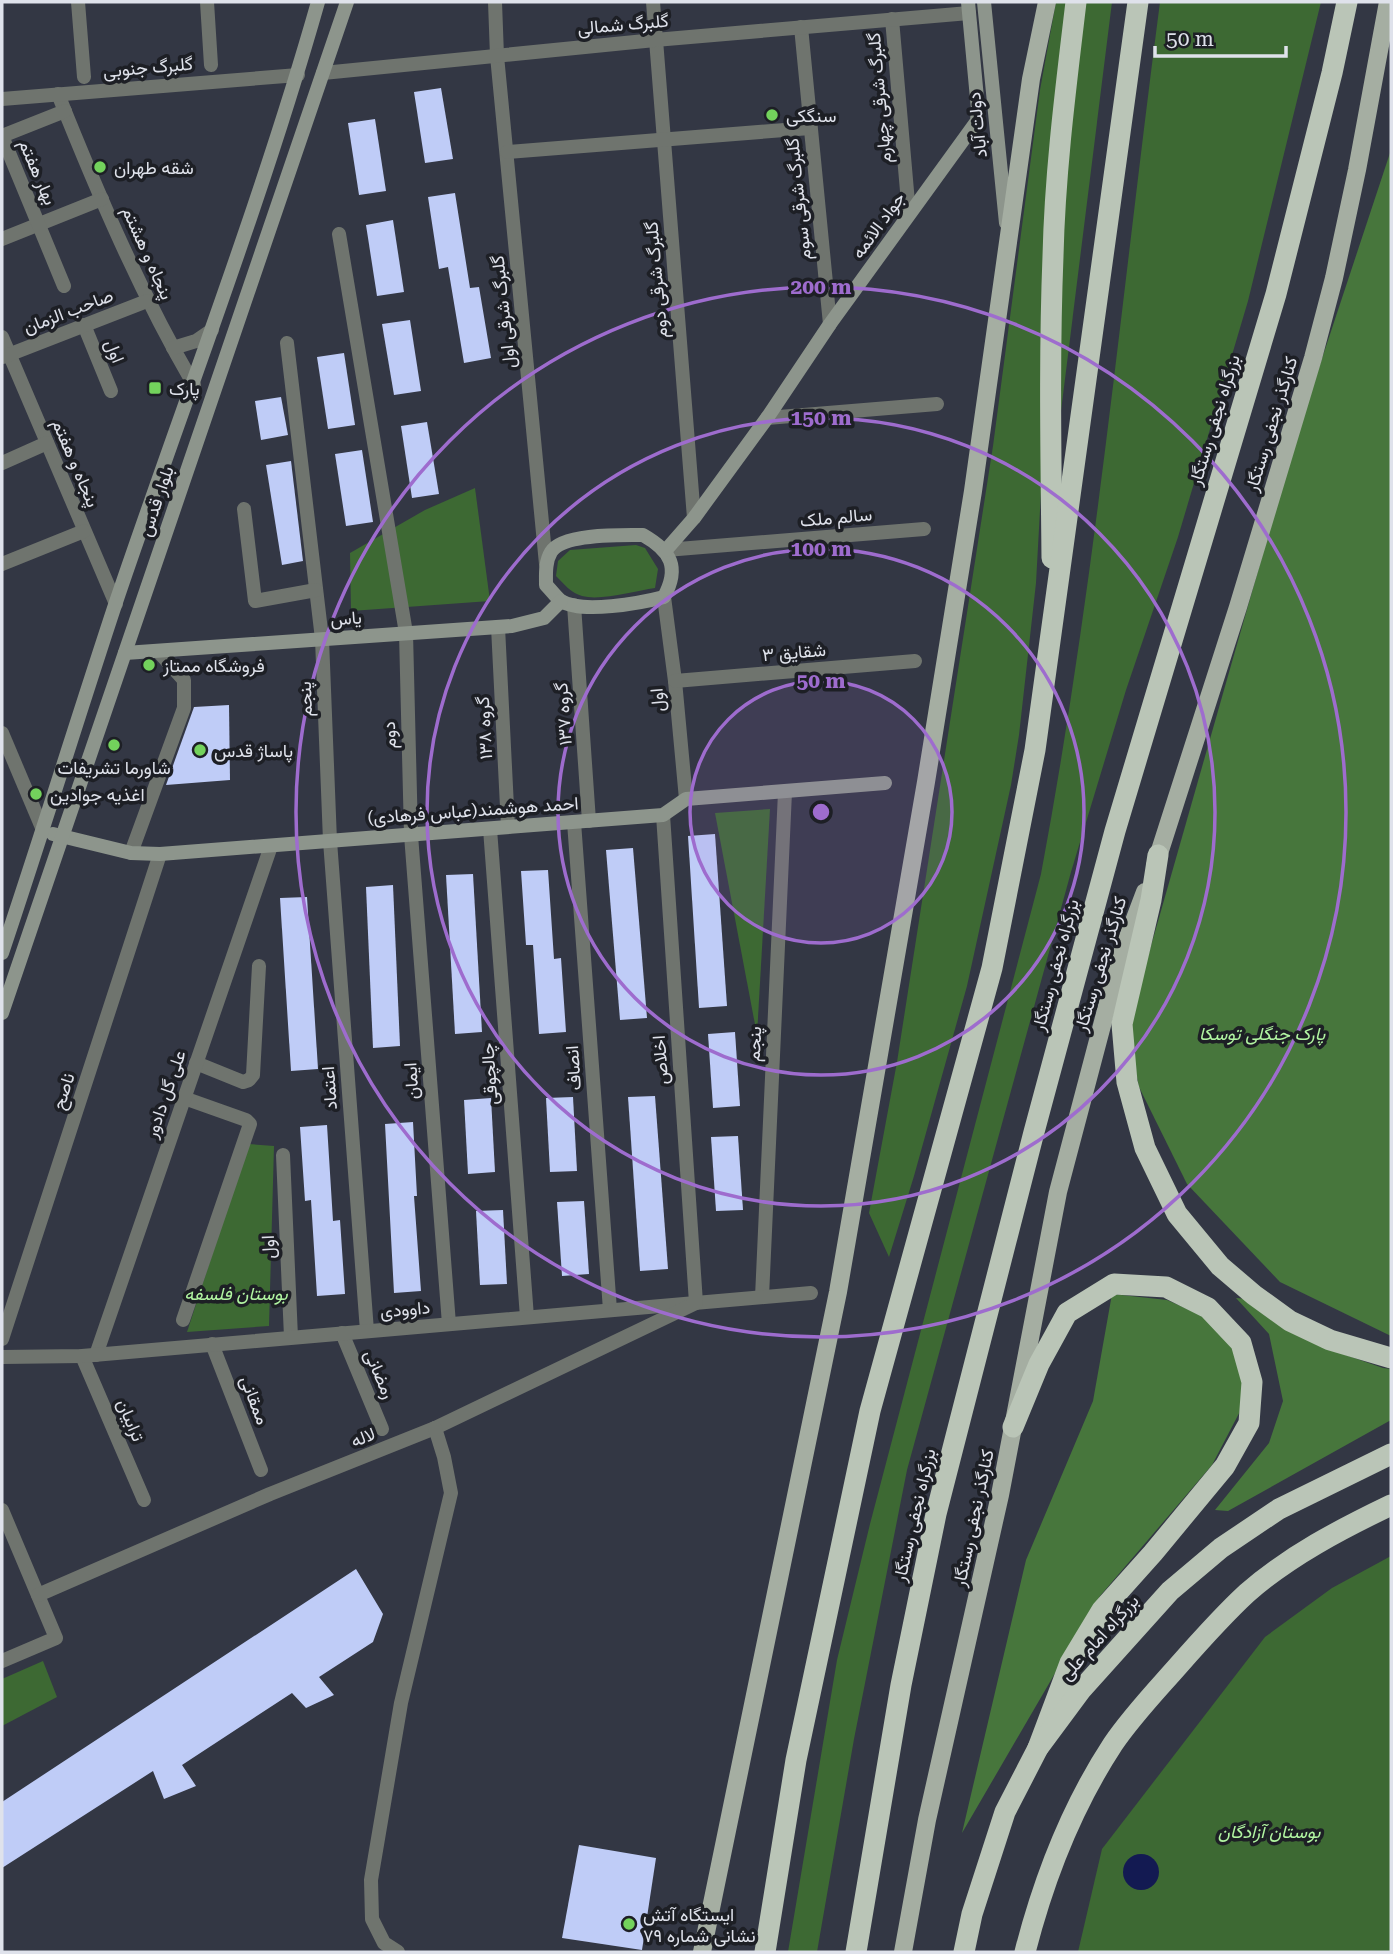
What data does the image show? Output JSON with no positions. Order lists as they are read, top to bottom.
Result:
{
  "streets": {
    "highway": ["بزرگراه نجفی رستگار", "بزرگراه امام علی"],
    "main road": ["کنارگذر نجفی رستگار"],
    "street": [
      "گلبرگ شمالی",
      "گلبرگ جنوبی",
      "گلبرگ شرقی چهارم",
      "دولت آباد",
      "بهار هفتم",
      "گلبرگ شرقی سوم",
      "جواد الائمه",
      "پنجاه و هشتم",
      "گلبرگ شرقی دوم",
      "صاحب الزمان",
      "گلبرگ شرقی اول",
      "اول",
      "پنجاه و هفتم",
      "بلوار قدس",
      "سالم ملک",
      "یاس",
      "شقایق ۳",
      "پنجم",
      "گروه ۱۳۷",
      "گروه ۱۳۸",
      "دوم",
      "احمد هوشمند(عباس فرهادی)",
      "اخلاص",
      "انصاف",
      "چالچوقی",
      "ایمان",
      "اعتماد",
      "ناصح",
      "علی گل دادور",
      "داوودی",
      "رمضانی",
      "ممقانی",
      "ترابیان",
      "لاله"
    ]
  },
  "crossings": [
    ["گلبرگ شمالی", "گلبرگ شرقی چهارم"],
    ["گلبرگ شمالی", "گلبرگ شرقی سوم"],
    ["گلبرگ شمالی", "جواد الائمه"],
    ["گلبرگ شمالی", "گلبرگ شرقی دوم"],
    ["گلبرگ شمالی", "گلبرگ شرقی اول"],
    ["گلبرگ شمالی", "بلوار قدس"],
    ["گلبرگ جنوبی", "پنجاه و هشتم"],
    ["گلبرگ جنوبی", "بلوار قدس"],
    ["گلبرگ شرقی چهارم", "جواد الائمه"],
    ["بهار هفتم", "پنجاه و هشتم"],
    ["گلبرگ شرقی سوم", "جواد الائمه"],
    ["جواد الائمه", "گلبرگ شرقی دوم"],
    ["جواد الائمه", "سالم ملک"],
    ["پنجاه و هشتم", "صاحب الزمان"],
    ["پنجاه و هشتم", "بلوار قدس"],
    ["صاحب الزمان", "اول"],
    ["صاحب الزمان", "پنجاه و هفتم"],
    ["اول", "شقایق ۳"],
    ["اول", "داوودی"],
    ["پنجاه و هفتم", "بلوار قدس"],
    ["بلوار قدس", "یاس"],
    ["بلوار قدس", "احمد هوشمند(عباس فرهادی)"],
    ["یاس", "پنجم"],
    ["یاس", "گروه ۱۳۷"],
    ["یاس", "گروه ۱۳۸"],
    ["یاس", "دوم"],
    ["پنجم", "احمد هوشمند(عباس فرهادی)"],
    ["پنجم", "اعتماد"],
    ["پنجم", "داوودی"],
    ["گروه ۱۳۷", "احمد هوشمند(عباس فرهادی)"],
    ["گروه ۱۳۸", "احمد هوشمند(عباس فرهادی)"],
    ["دوم", "احمد هوشمند(عباس فرهادی)"],
    ["دوم", "ایمان"],
    ["احمد هوشمند(عباس فرهادی)", "اخلاص"],
    ["احمد هوشمند(عباس فرهادی)", "انصاف"],
    ["احمد هوشمند(عباس فرهادی)", "چالچوقی"],
    ["احمد هوشمند(عباس فرهادی)", "ایمان"],
    ["احمد هوشمند(عباس فرهادی)", "اعتماد"],
    ["احمد هوشمند(عباس فرهادی)", "ناصح"],
    ["احمد هوشمند(عباس فرهادی)", "علی گل دادور"],
    ["اخلاص", "داوودی"],
    ["اخلاص", "لاله"],
    ["انصاف", "داوودی"],
    ["چالچوقی", "داوودی"],
    ["ایمان", "داوودی"],
    ["اعتماد", "داوودی"],
    ["علی گل دادور", "داوودی"],
    ["علی گل دادور", "ترابیان"],
    ["داوودی", "رمضانی"],
    ["داوودی", "ممقانی"],
    ["داوودی", "ترابیان"],
    ["داوودی", "لاله"]
  ],
  "parks": ["پارک جنگلی توسکا", "بوستان فلسفه", "بوستان آزادگان"],
  "places": {
    "other": [
      "سنگکی",
      "شقه طهران",
      "فروشگاه ممتاز",
      "شاورما تشریفات",
      "پاساژ قدس",
      "اغذیه جوادین",
      "ایستگاه آتش نشانی شماره ۷۹"
    ],
    "transit": ["پارک"]
  },
  "scale_bar": "50 m",
  "rings": [
    "200 m",
    "150 m",
    "100 m",
    "50 m"
  ]
}
